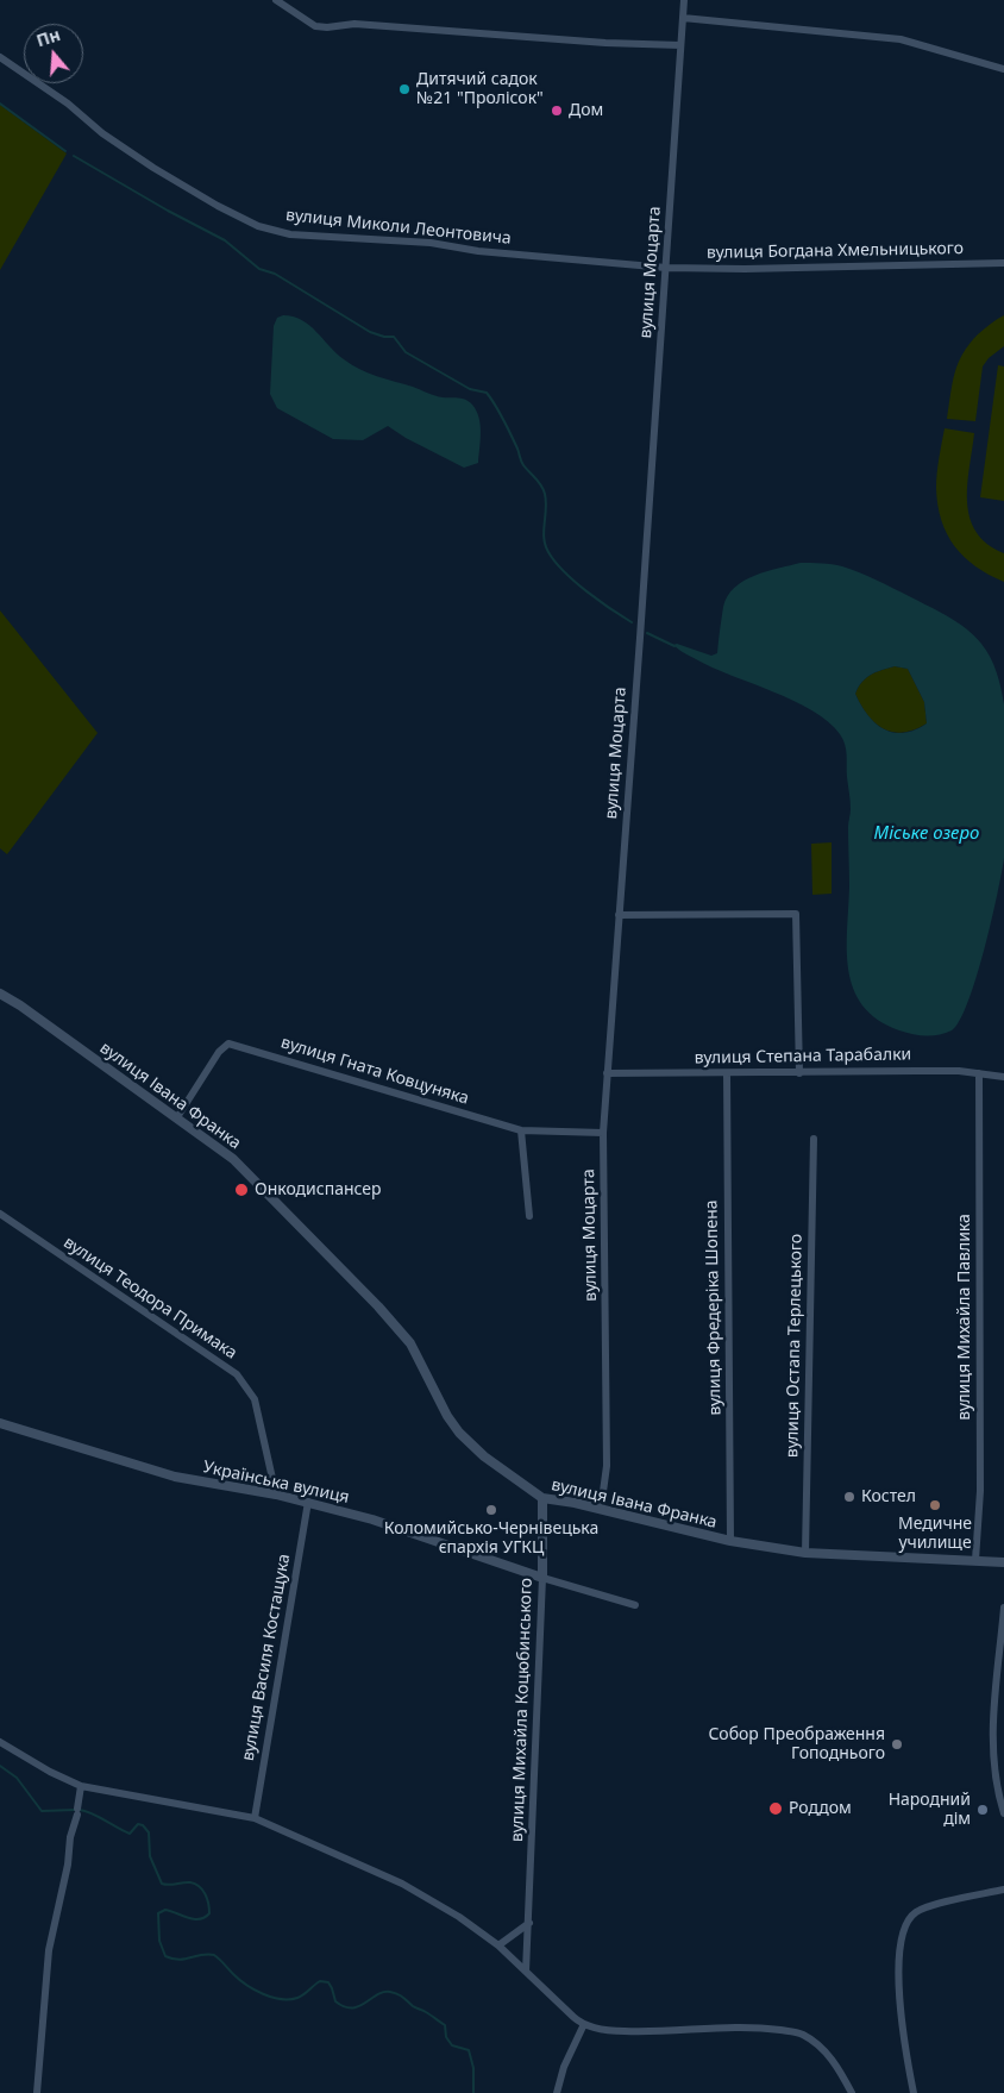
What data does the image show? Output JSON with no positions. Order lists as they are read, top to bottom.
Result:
{
  "streets": {
    "street": [
      "вулиця Миколи Леонтовича",
      "вулиця Богдана Хмельницького",
      "вулиця Моцарта",
      "вулиця Степана Тарабалки",
      "вулиця Гната Ковцуняка",
      "вулиця Івана Франка",
      "вулиця Теодора Примака",
      "вулиця Фредеріка Шопена",
      "вулиця Михайла Павлика",
      "вулиця Остапа Терлецького",
      "Українська вулиця",
      "вулиця Василя Костащука",
      "вулиця Михайла Коцюбинського"
    ]
  },
  "crossings": [
    ["вулиця Миколи Леонтовича", "вулиця Богдана Хмельницького"],
    ["вулиця Миколи Леонтовича", "вулиця Моцарта"],
    ["вулиця Богдана Хмельницького", "вулиця Моцарта"],
    ["вулиця Моцарта", "вулиця Степана Тарабалки"],
    ["вулиця Моцарта", "вулиця Гната Ковцуняка"],
    ["вулиця Моцарта", "вулиця Івана Франка"],
    ["вулиця Степана Тарабалки", "вулиця Фредеріка Шопена"],
    ["вулиця Степана Тарабалки", "вулиця Михайла Павлика"],
    ["вулиця Гната Ковцуняка", "вулиця Івана Франка"],
    ["вулиця Івана Франка", "вулиця Фредеріка Шопена"],
    ["вулиця Івана Франка", "вулиця Михайла Павлика"],
    ["вулиця Івана Франка", "вулиця Остапа Терлецького"],
    ["вулиця Івана Франка", "вулиця Михайла Коцюбинського"],
    ["вулиця Теодора Примака", "Українська вулиця"],
    ["Українська вулиця", "вулиця Василя Костащука"],
    ["Українська вулиця", "вулиця Михайла Коцюбинського"]
  ],
  "water": ["Міське озеро"],
  "places": [
    "Дитячий садок №21 \"Пролісок\"",
    "Дом",
    "Онкодиспансер",
    "Костел",
    "Медичне училище",
    "Коломийсько-Чернівецька єпархія УГКЦ",
    "Собор Преображення Гоподнього",
    "Роддом",
    "Народний дім"
  ],
  "north": "top"
}
